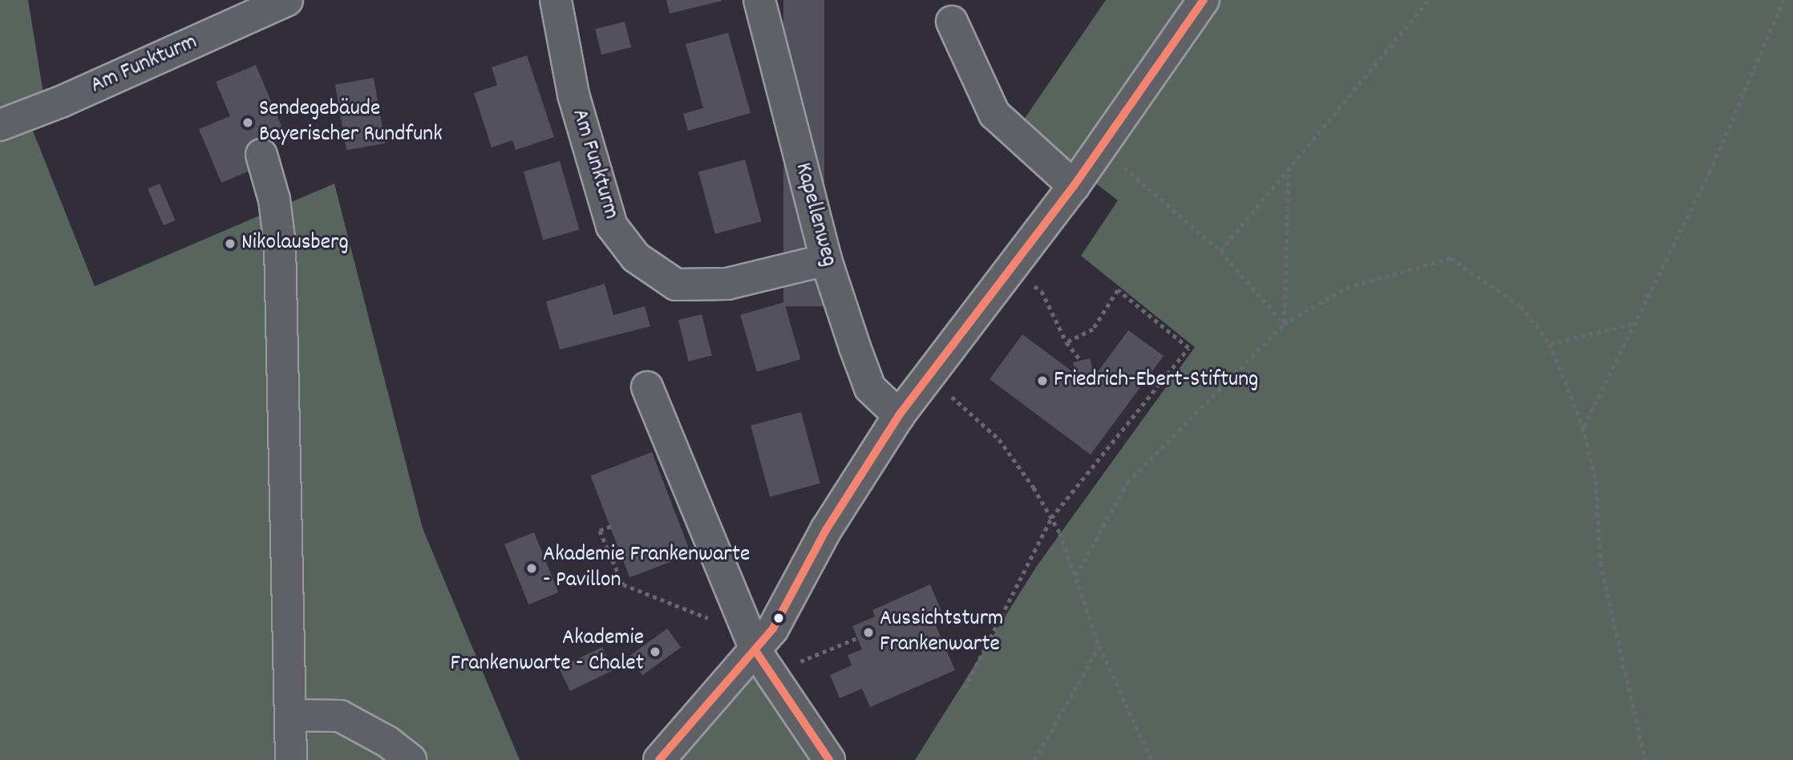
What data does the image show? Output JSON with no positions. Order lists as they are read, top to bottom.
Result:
{
  "streets": {
    "street": ["Am Funkturm", "Kapellenweg"]
  },
  "crossings": [
    ["Am Funkturm", "Kapellenweg"]
  ],
  "places": [
    "Sendegebäude Bayerischer Rundfunk",
    "Nikolausberg",
    "Friedrich-Ebert-Stiftung",
    "Akademie Frankenwarte - Pavillon",
    "Aussichtsturm Frankenwarte",
    "Akademie Frankenwarte - Chalet"
  ]
}
